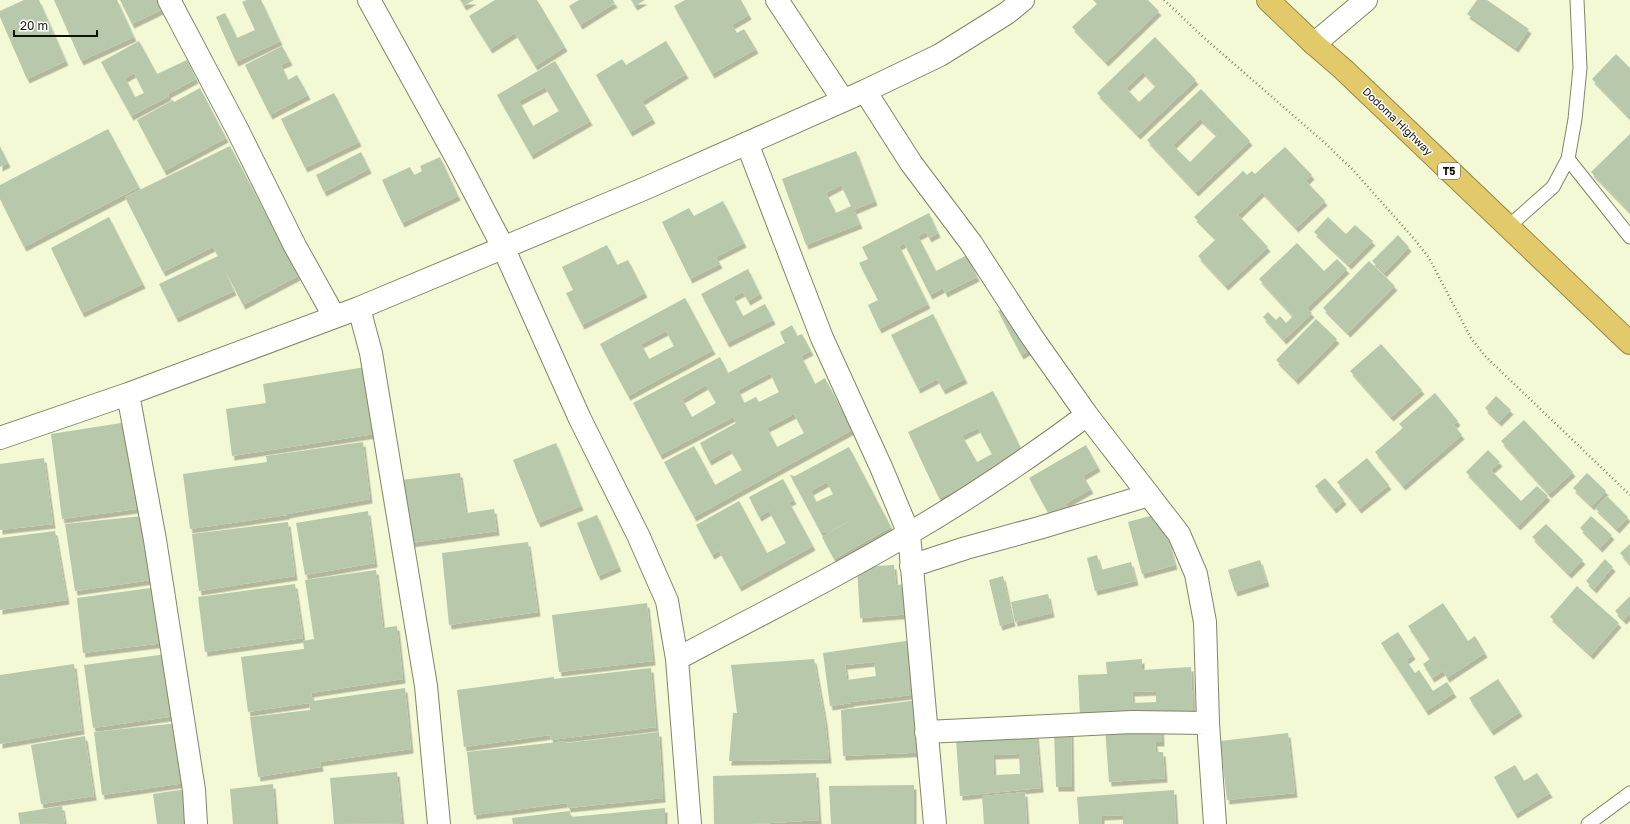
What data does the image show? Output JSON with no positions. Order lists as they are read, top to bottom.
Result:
{
  "streets": {
    "highway": ["Dodoma Highway", "T5"]
  },
  "scale_bar": "20 m"
}
